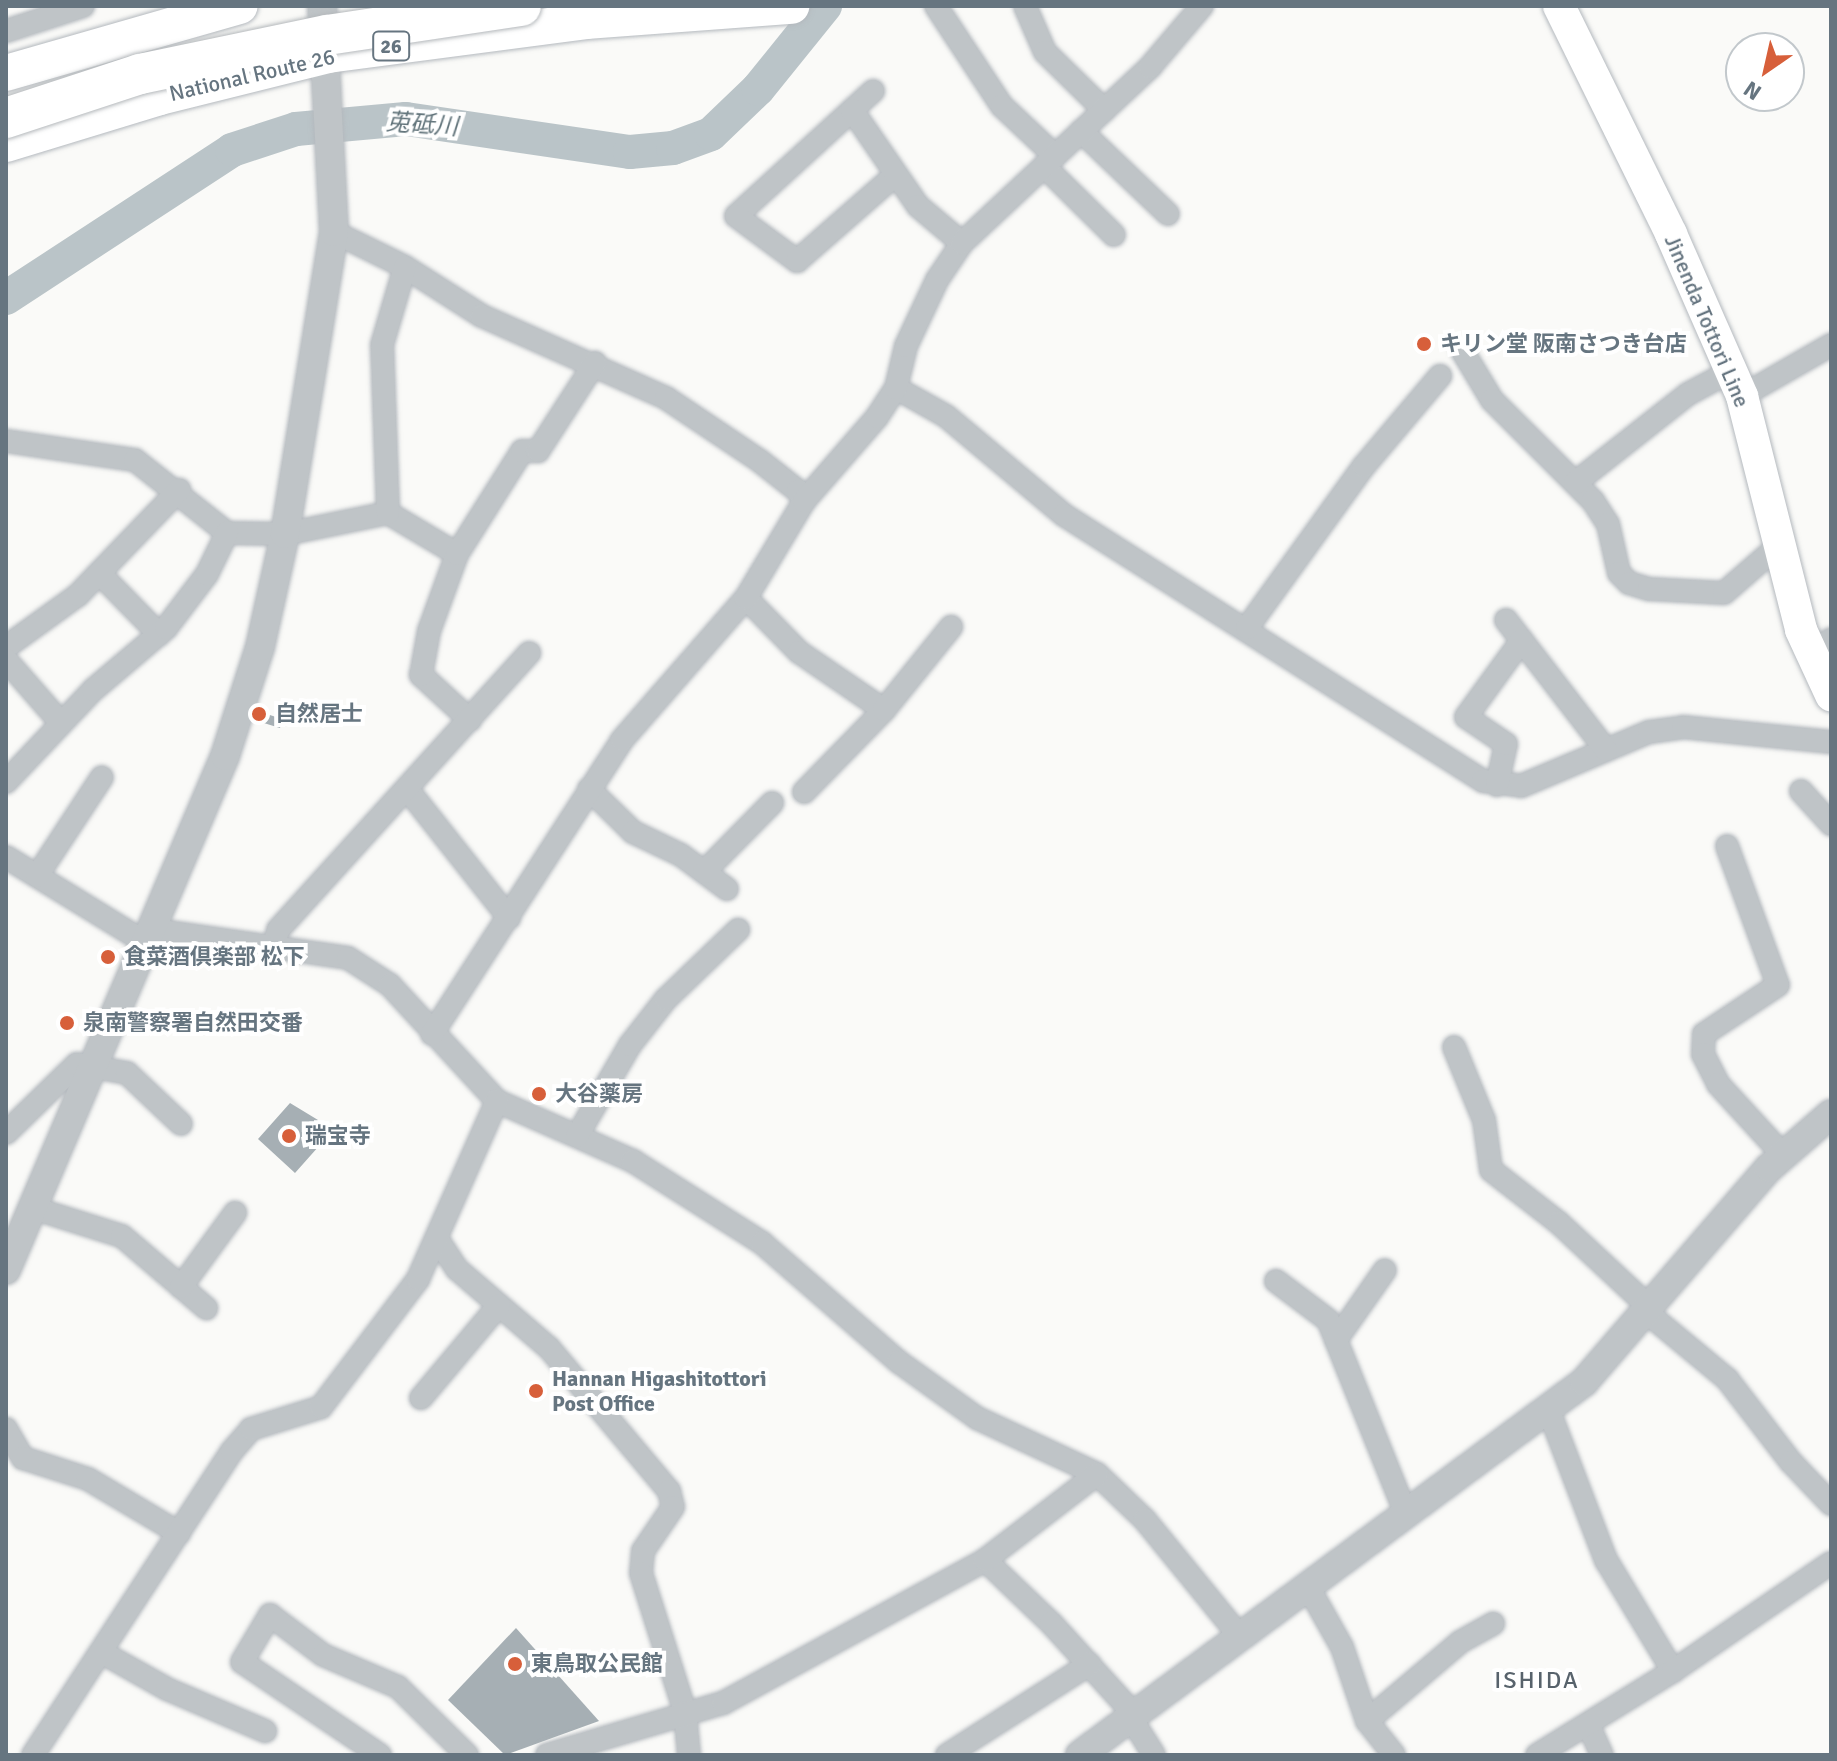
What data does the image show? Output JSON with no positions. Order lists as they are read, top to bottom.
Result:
{
  "streets": {
    "highway": ["26", "National Route 26"],
    "main road": ["Jinenda Tottori Line"]
  },
  "districts": ["ISHIDA"],
  "water": ["莵砥川"],
  "places": [
    "キリン堂 阪南さつき台店",
    "自然居士",
    "食菜酒倶楽部 松下",
    "泉南警察署自然田交番",
    "大谷薬房",
    "瑞宝寺",
    "Hannan Higashitottori Post Office",
    "東鳥取公民館"
  ],
  "north": "bottom left"
}
